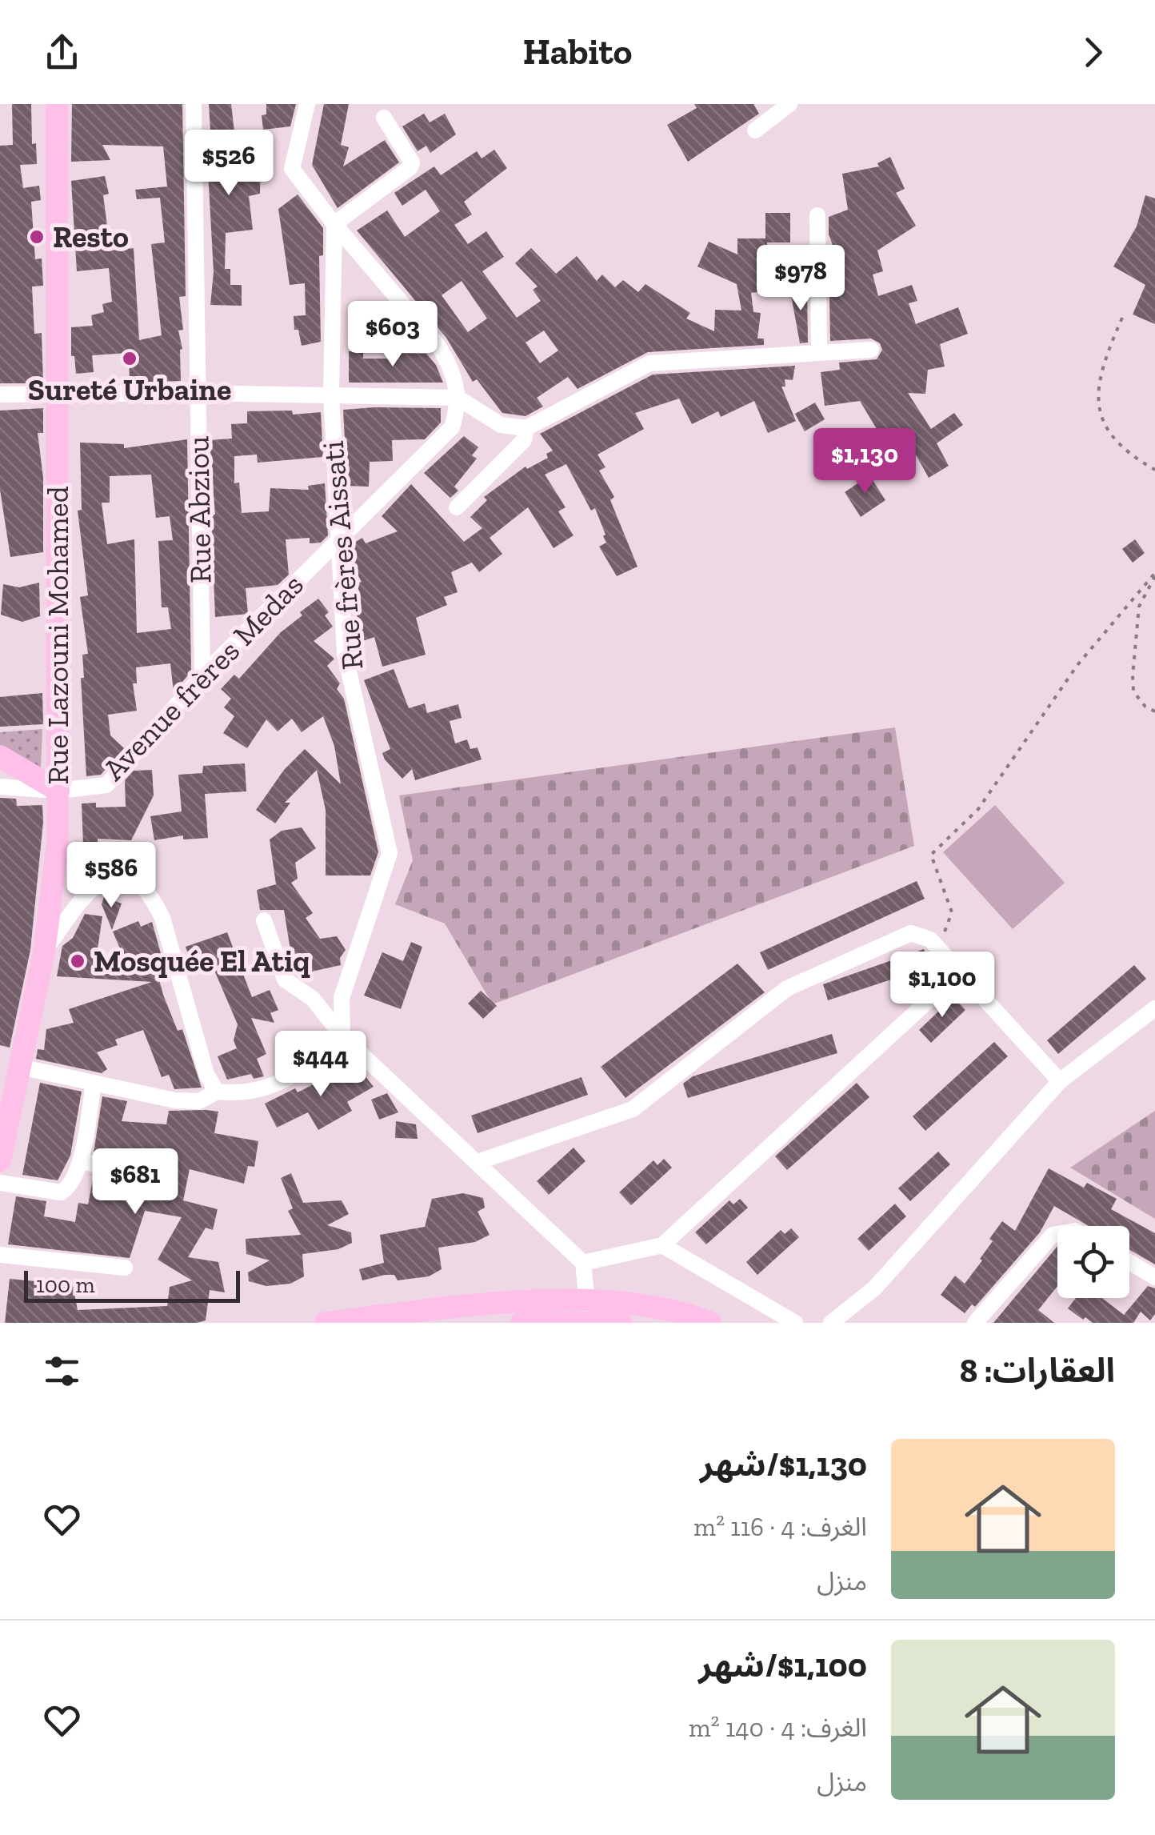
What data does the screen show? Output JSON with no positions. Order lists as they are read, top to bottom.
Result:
{
  "streets": {
    "main road": ["Rue Lazouni Mohamed"],
    "street": ["Rue Abziou", "Rue frères Aissati", "Avenue frères Medas"]
  },
  "crossings": [
    ["Rue Abziou", "Avenue frères Medas"],
    ["Rue frères Aissati", "Avenue frères Medas"],
    ["Rue Lazouni Mohamed", "Avenue frères Medas"]
  ],
  "places": ["Resto", "Sureté Urbaine", "Mosquée El Atiq"],
  "scale_bar": "100 m",
  "page": {
    "header": "Habito",
    "price": [
      "$526",
      "$978",
      "$603",
      "$1,130",
      "$586",
      "$1,100",
      "$444",
      "$681"
    ],
    "scale": "100 m",
    "heading": "العقارات: 8",
    "list": [
      {
        "name": "$1,130/شهر",
        "note": "الغرف: 4 · 116 m² · منزل"
      },
      {
        "name": "$1,100/شهر",
        "note": "الغرف: 4 · 140 m² · منزل"
      }
    ]
  }
}
